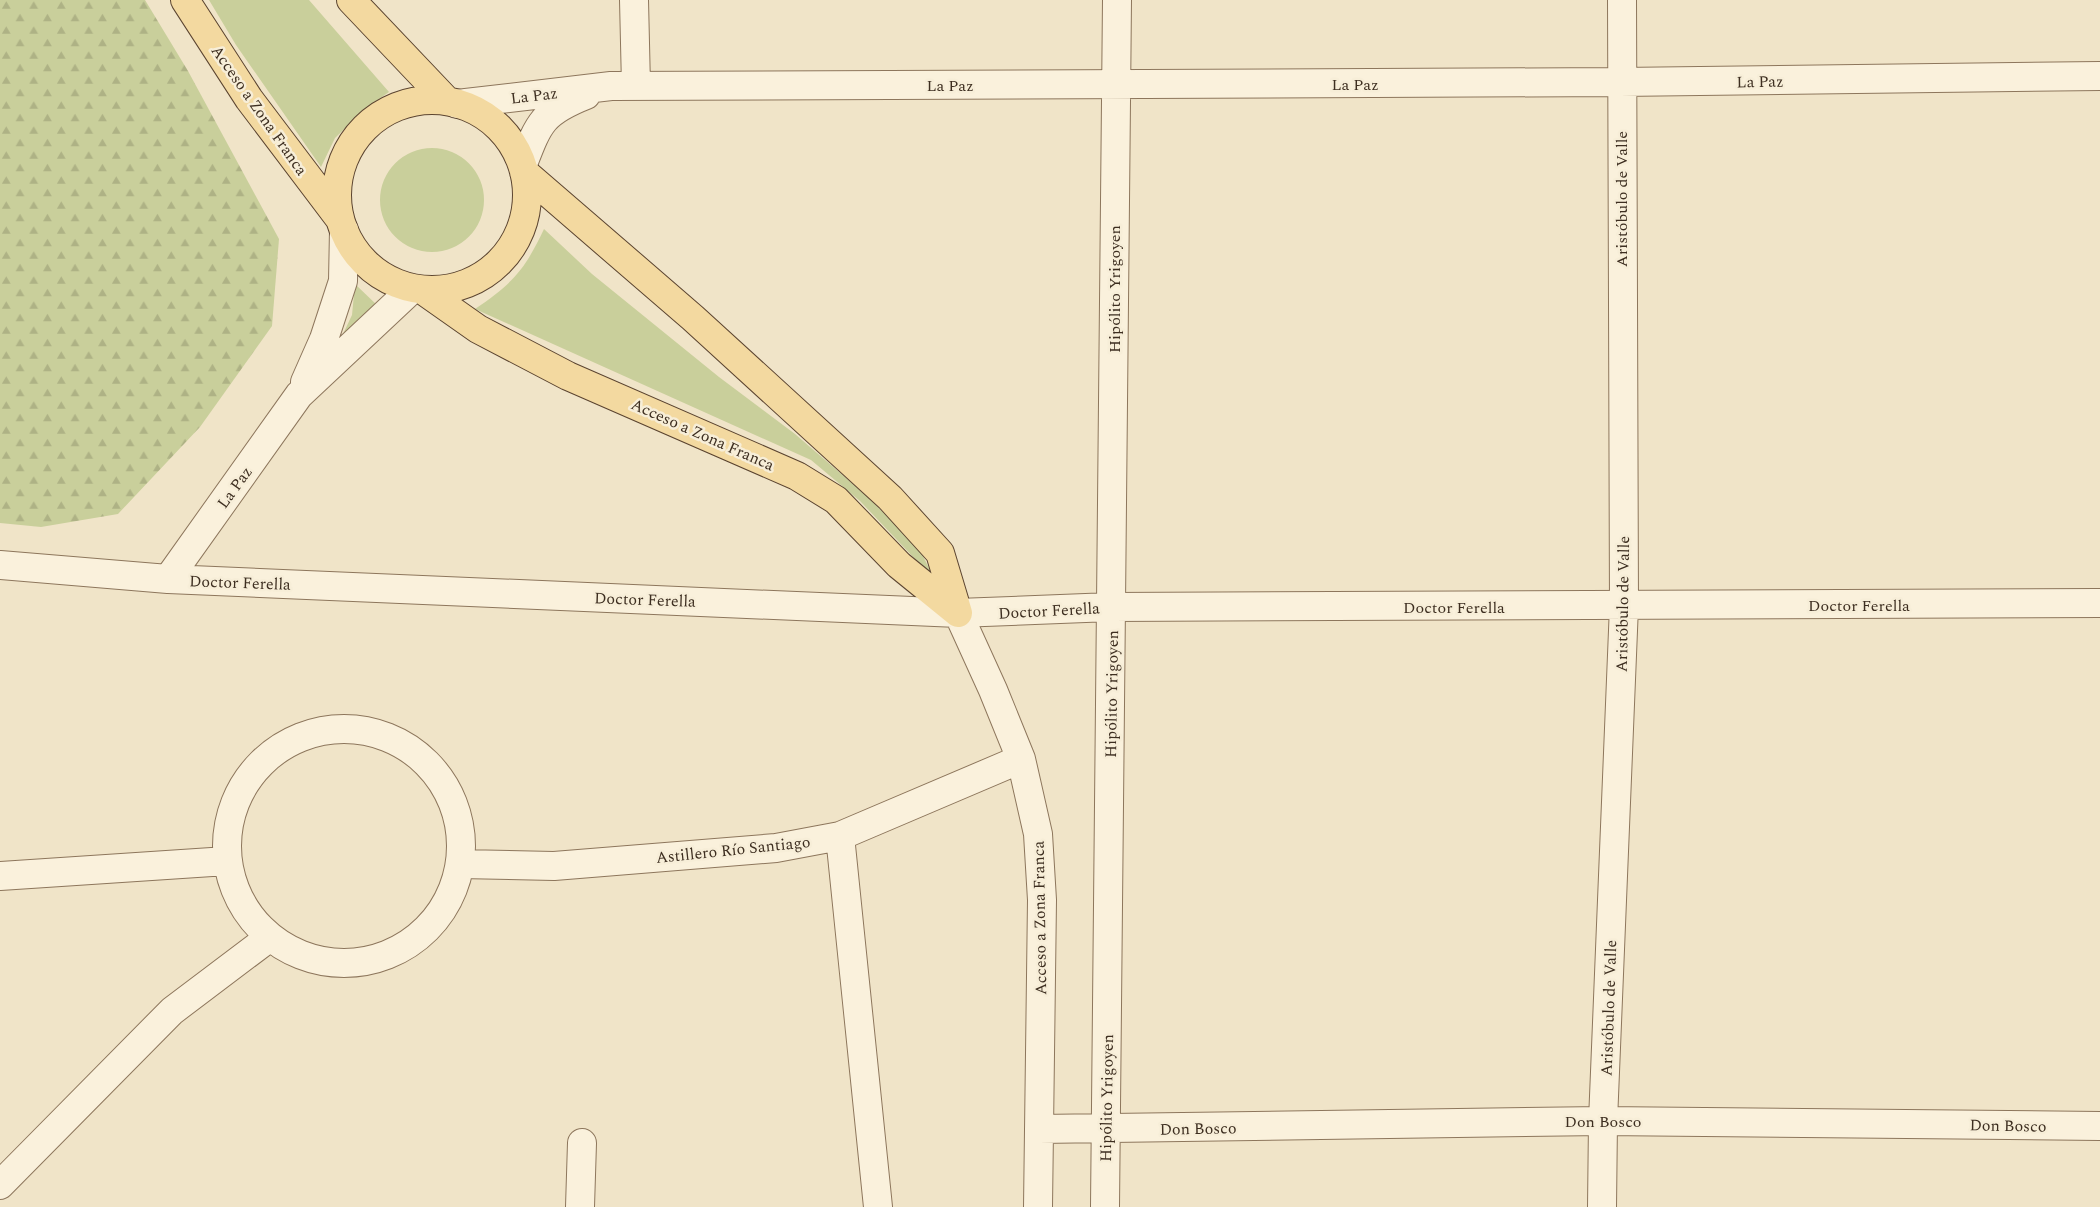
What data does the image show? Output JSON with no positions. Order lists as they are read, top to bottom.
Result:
{
  "streets": {
    "main road": ["Acceso a Zona Franca"],
    "street": [
      "La Paz",
      "Aristóbulo de Valle",
      "Hipólito Yrigoyen",
      "Doctor Ferella",
      "Astillero Río Santiago",
      "Don Bosco"
    ]
  },
  "crossings": [
    ["La Paz", "Acceso a Zona Franca"],
    ["La Paz", "Aristóbulo de Valle"],
    ["La Paz", "Hipólito Yrigoyen"],
    ["La Paz", "Doctor Ferella"],
    ["Acceso a Zona Franca", "Doctor Ferella"],
    ["Acceso a Zona Franca", "Astillero Río Santiago"],
    ["Acceso a Zona Franca", "Don Bosco"],
    ["Aristóbulo de Valle", "Doctor Ferella"],
    ["Aristóbulo de Valle", "Don Bosco"],
    ["Hipólito Yrigoyen", "Doctor Ferella"],
    ["Hipólito Yrigoyen", "Don Bosco"]
  ]
}
